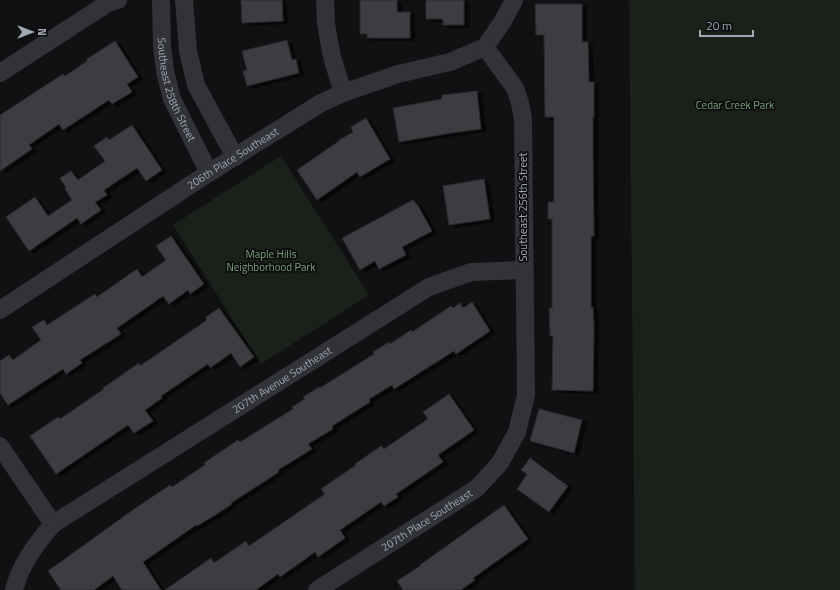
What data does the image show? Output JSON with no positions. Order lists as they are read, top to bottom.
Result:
{
  "streets": {
    "street": [
      "Southeast 258th Street",
      "206th Place Southeast",
      "Southeast 256th Street",
      "207th Avenue Southeast",
      "207th Place Southeast"
    ]
  },
  "crossings": [
    ["Southeast 258th Street", "206th Place Southeast"],
    ["206th Place Southeast", "Southeast 256th Street"],
    ["Southeast 256th Street", "207th Avenue Southeast"],
    ["Southeast 256th Street", "207th Place Southeast"]
  ],
  "parks": ["Cedar Creek Park", "Maple Hills Neighborhood Park"],
  "scale_bar": "20 m",
  "north": "right"
}
